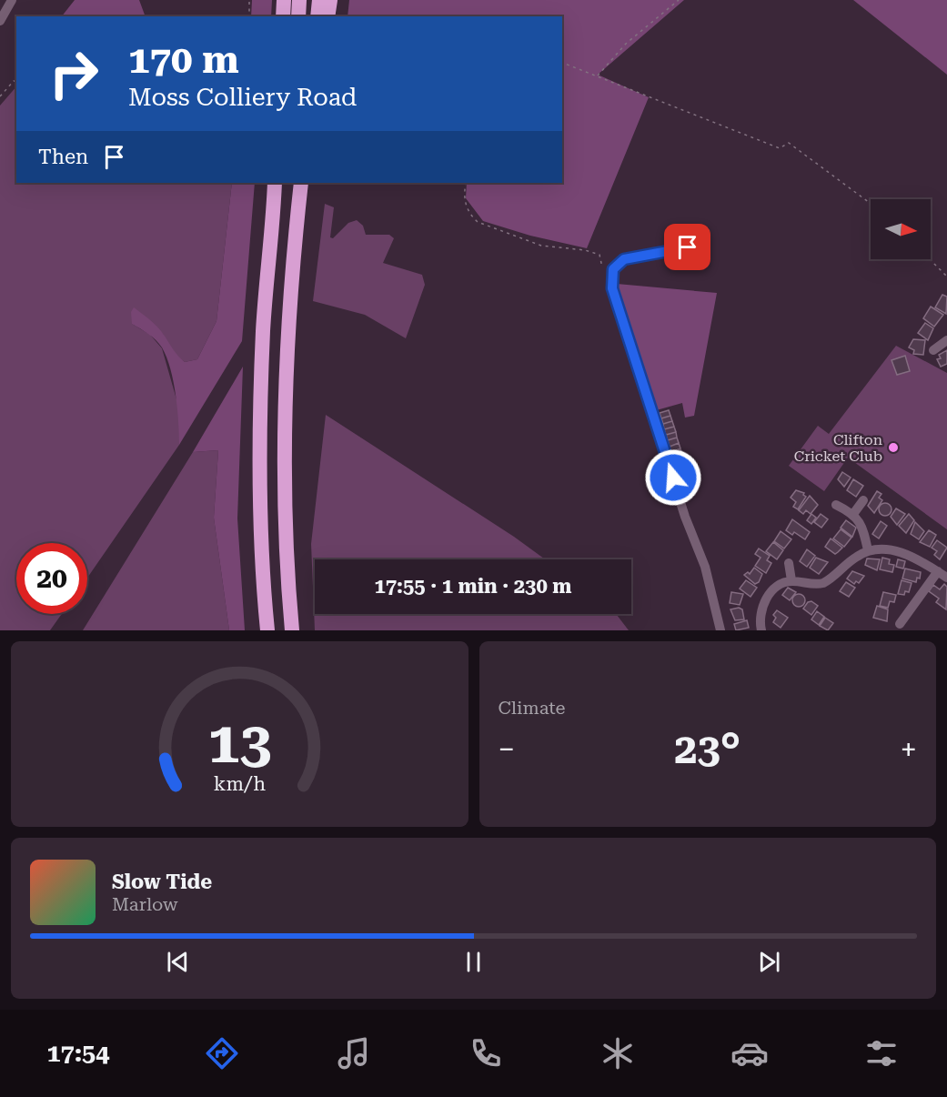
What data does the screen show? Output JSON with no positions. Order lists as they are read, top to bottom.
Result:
{
  "places": ["Clifton Cricket Club"],
  "north": "right",
  "page": {
    "turn": ["170 m", "Moss Colliery Road"],
    "then": "Then",
    "limit": "20",
    "trip": "17:55 · 1 min · 230 m",
    "tile": "Climate",
    "heat": ["−", "23°", "+"],
    "song": ["Slow Tide", "Marlow"],
    "tabs": "17:54",
    "gauge": ["13", "km/h"]
  }
}
